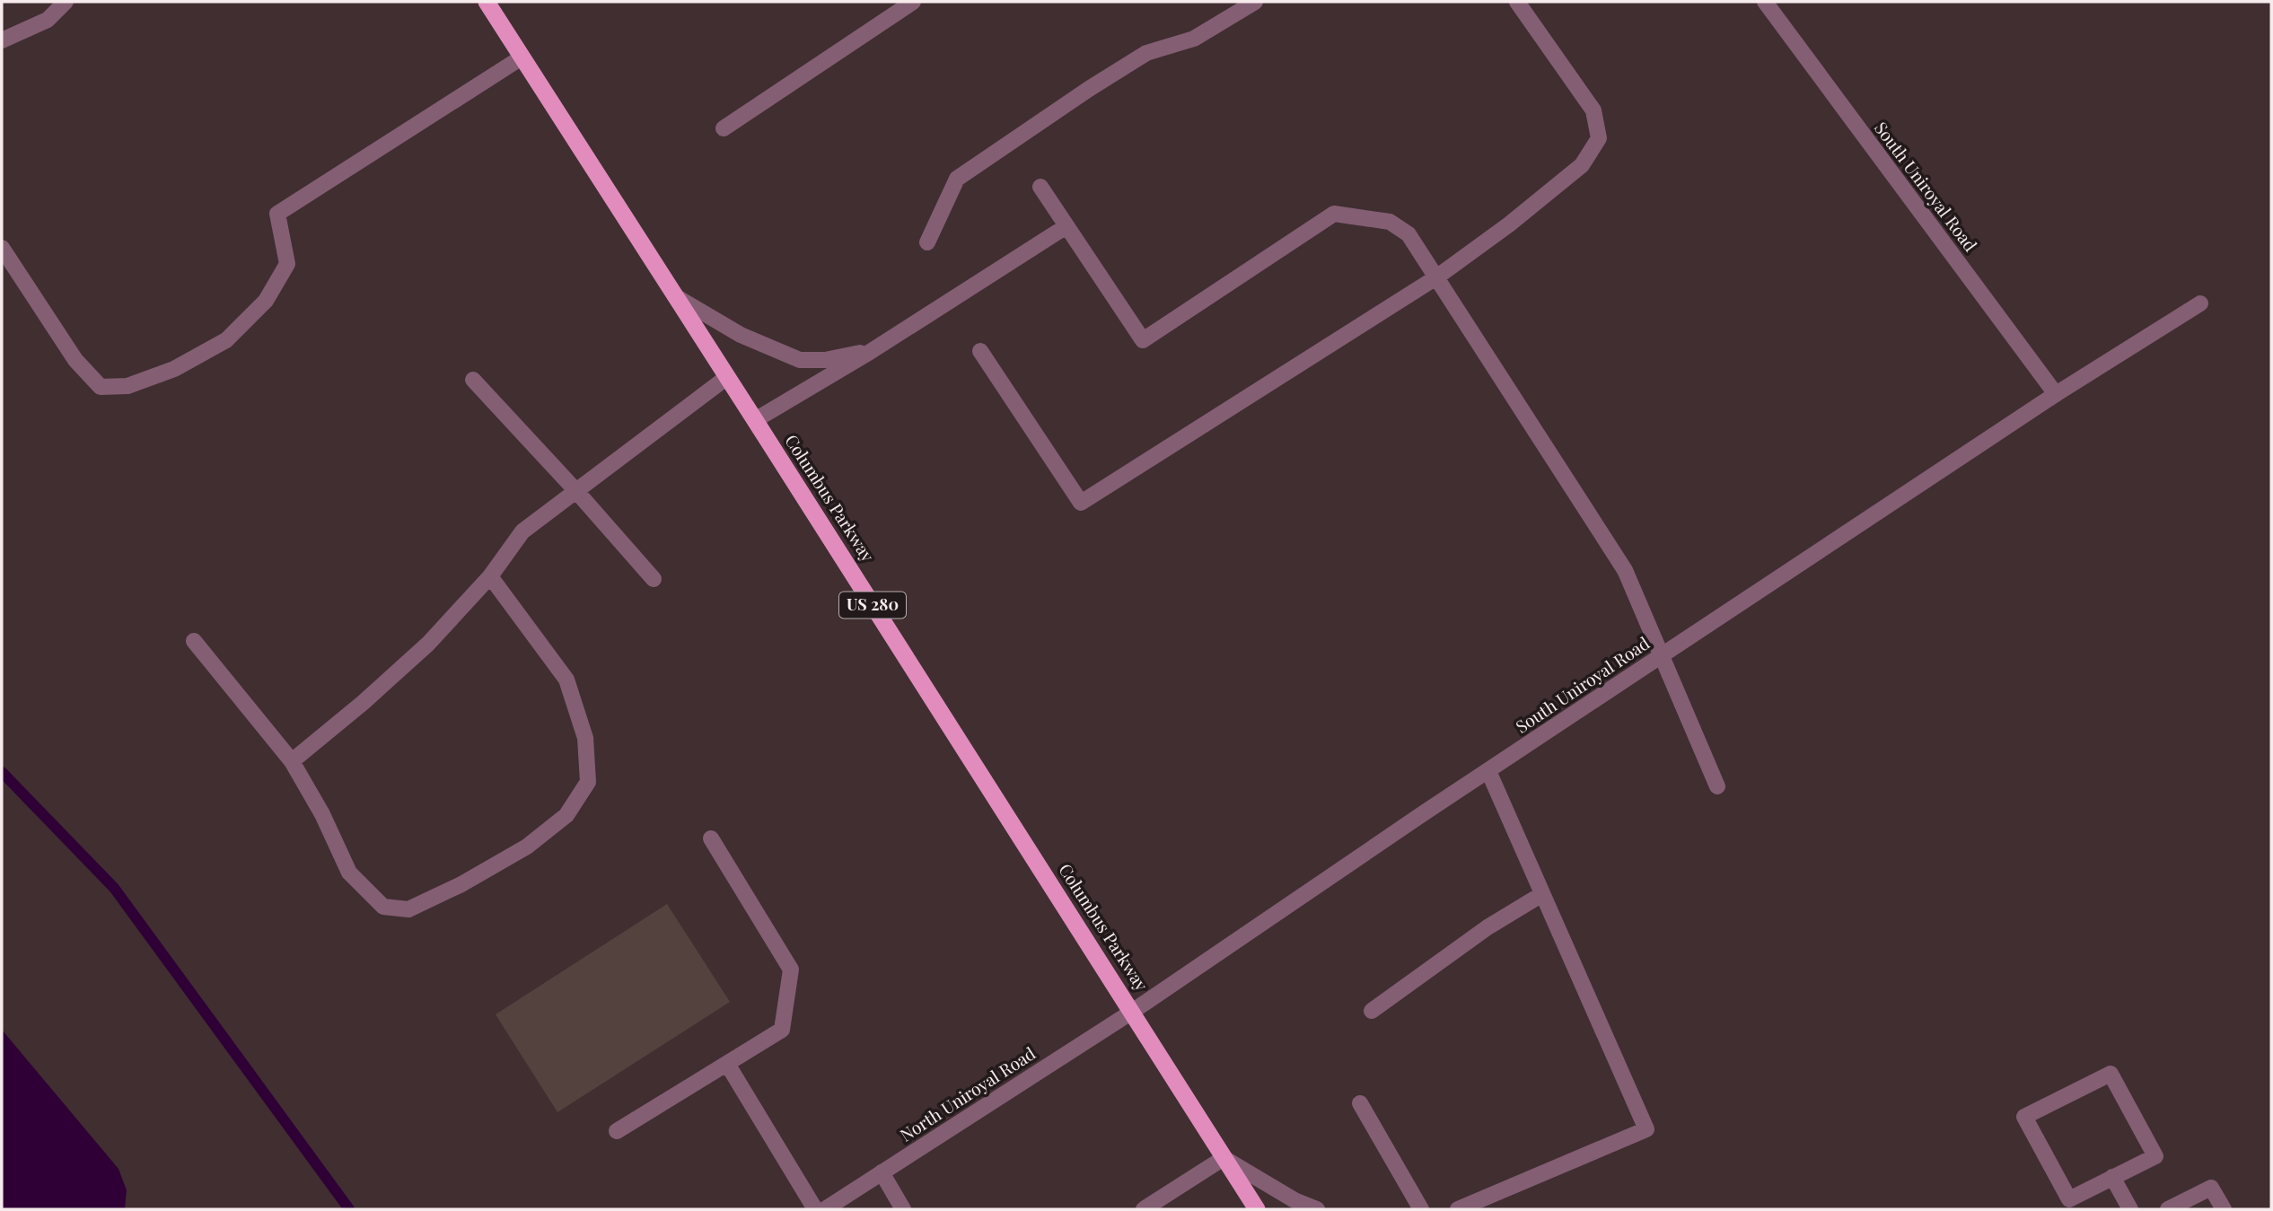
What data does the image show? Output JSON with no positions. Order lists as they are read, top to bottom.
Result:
{
  "streets": {
    "highway": ["Columbus Parkway", "US 280"],
    "street": ["South Uniroyal Road", "North Uniroyal Road"]
  },
  "crossings": [
    ["South Uniroyal Road", "Columbus Parkway"],
    ["South Uniroyal Road", "North Uniroyal Road"],
    ["Columbus Parkway", "North Uniroyal Road"]
  ]
}
